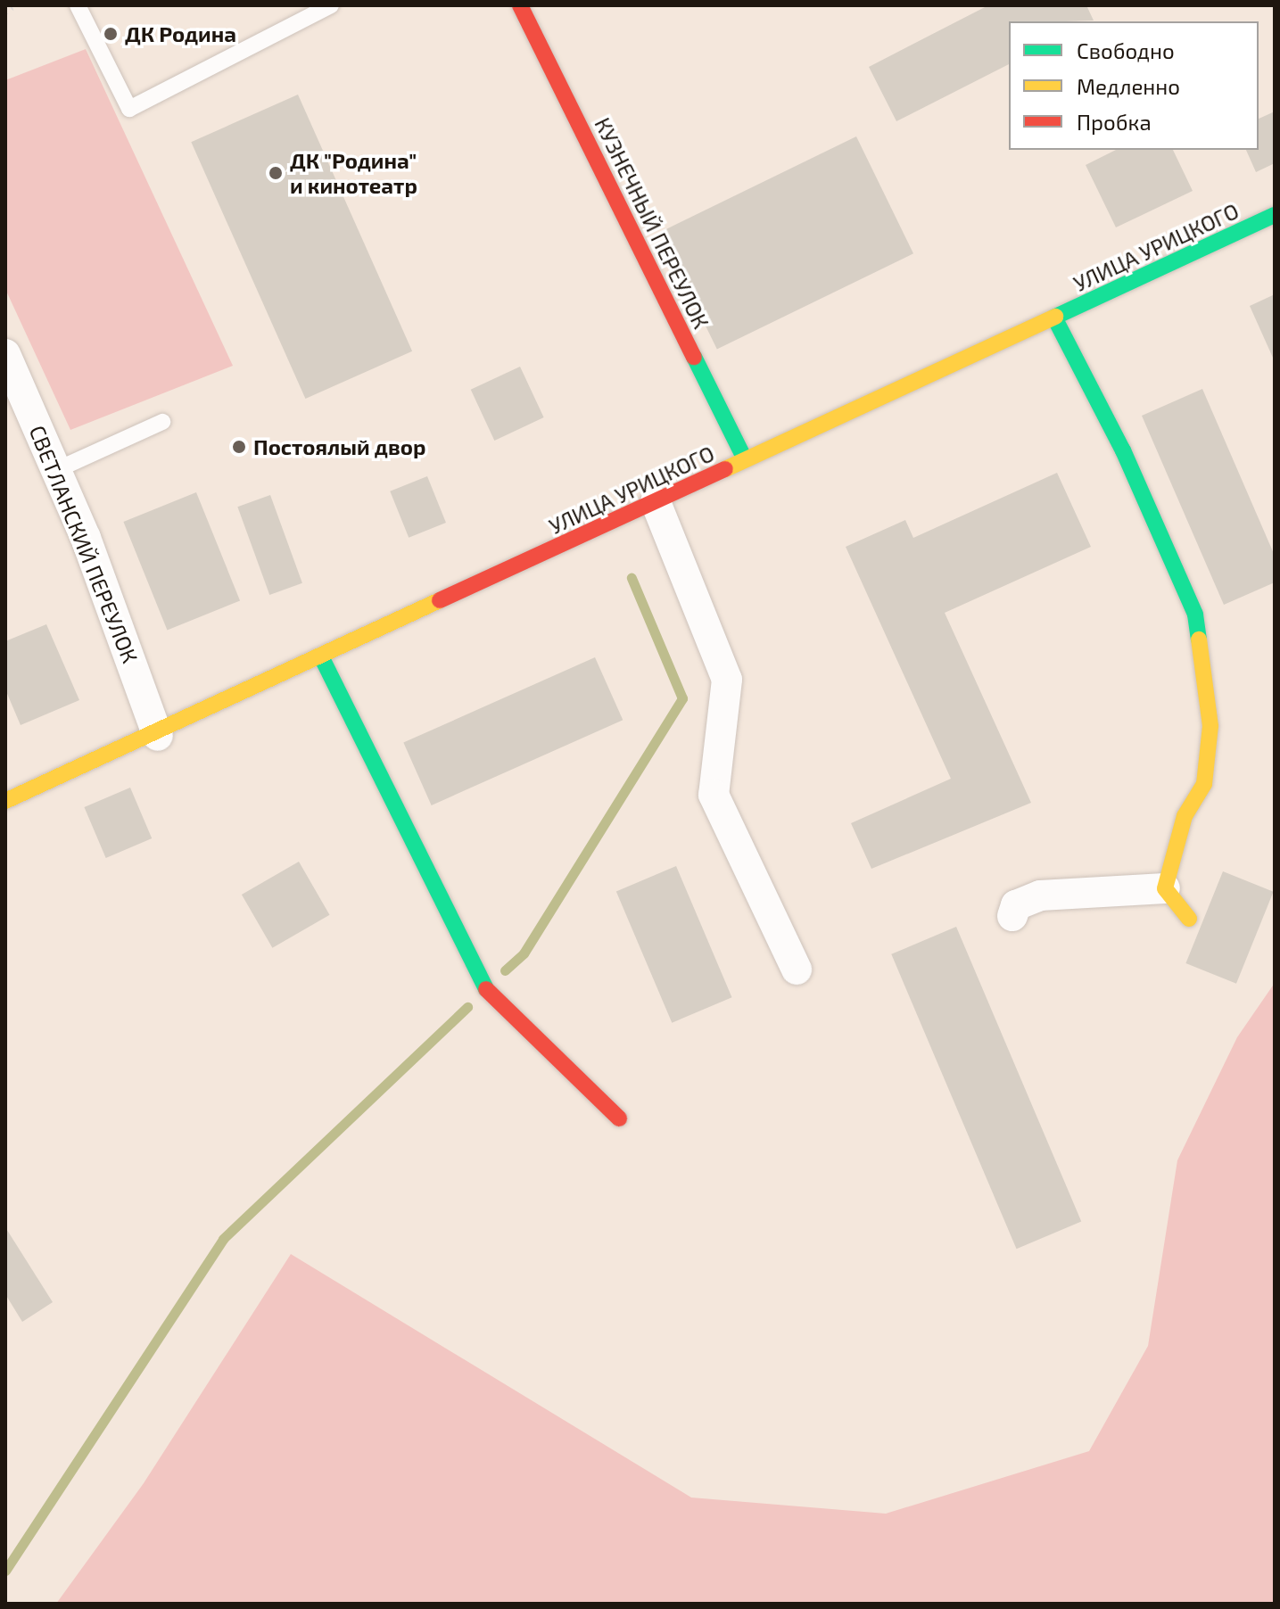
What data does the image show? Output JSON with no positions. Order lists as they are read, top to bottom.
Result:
{
  "streets": {
    "street": ["КУЗНЕЧНЫЙ ПЕРЕУЛОК", "УЛИЦА УРИЦКОГО", "СВЕТЛАНСКИЙ ПЕРЕУЛОК"]
  },
  "crossings": [
    ["КУЗНЕЧНЫЙ ПЕРЕУЛОК", "УЛИЦА УРИЦКОГО"],
    ["УЛИЦА УРИЦКОГО", "СВЕТЛАНСКИЙ ПЕРЕУЛОК"]
  ],
  "places": ["ДК Родина", "ДК \"Родина\" и кинотеатр", "Постоялый двор"],
  "legend": ["Свободно", "Медленно", "Пробка"]
}
